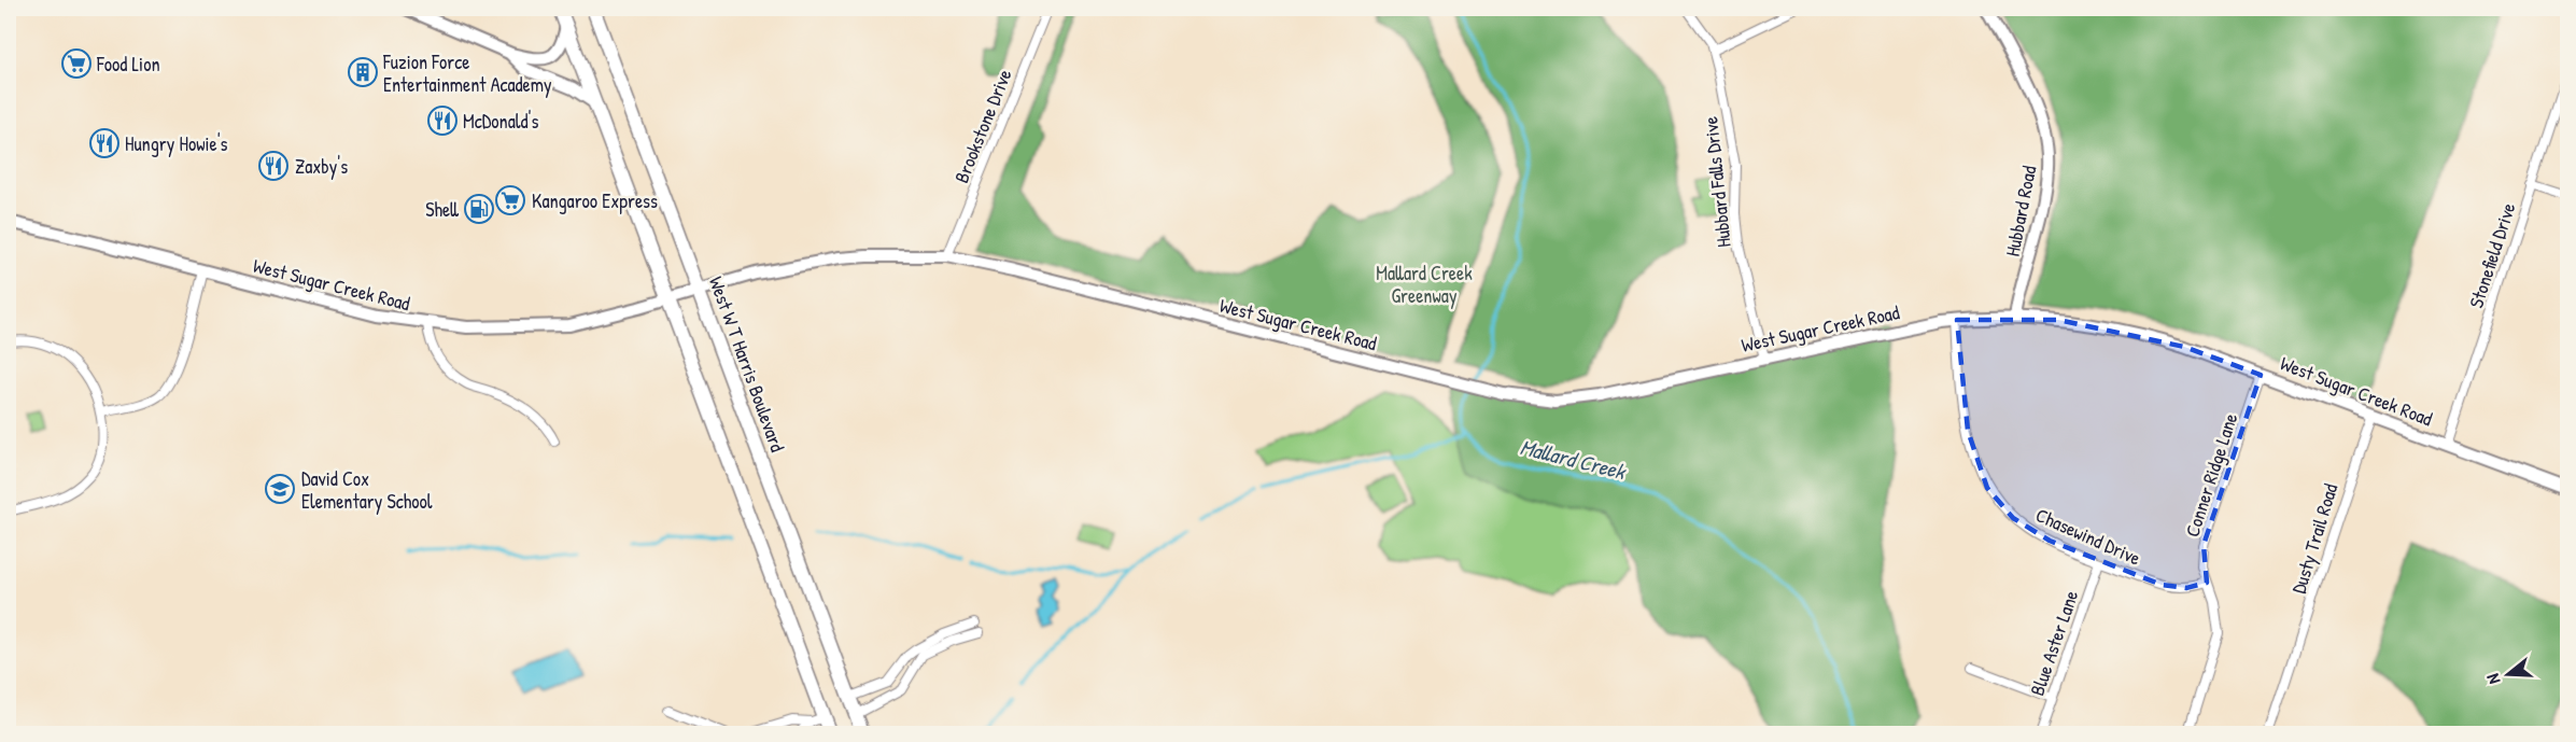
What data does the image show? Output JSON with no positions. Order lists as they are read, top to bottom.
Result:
{
  "streets": {
    "main road": ["Hubbard Road", "West Sugar Creek Road", "West W T Harris Boulevard"],
    "street": [
      "Brookstone Drive",
      "Hubbard Falls Drive",
      "Stonefield Drive",
      "Conner Ridge Lane",
      "Chasewind Drive",
      "Dusty Trail Road",
      "Blue Aster Lane"
    ]
  },
  "crossings": [
    ["Brookstone Drive", "West Sugar Creek Road"],
    ["Hubbard Falls Drive", "West Sugar Creek Road"],
    ["Hubbard Road", "West Sugar Creek Road"],
    ["Stonefield Drive", "West Sugar Creek Road"],
    ["West Sugar Creek Road", "West W T Harris Boulevard"],
    ["West Sugar Creek Road", "Conner Ridge Lane"],
    ["West Sugar Creek Road", "Chasewind Drive"],
    ["West Sugar Creek Road", "Dusty Trail Road"],
    ["Conner Ridge Lane", "Chasewind Drive"],
    ["Chasewind Drive", "Blue Aster Lane"]
  ],
  "water": ["Mallard Creek"],
  "parks": ["Mallard Creek Greenway"],
  "places": {
    "supermarket": ["Food Lion", "Kangaroo Express"],
    "building": ["Fuzion Force Entertainment Academy"],
    "restaurant": ["McDonald's", "Hungry Howie's", "Zaxby's"],
    "fuel station": ["Shell"],
    "school or university": ["David Cox Elementary School"]
  },
  "north": "left"
}
